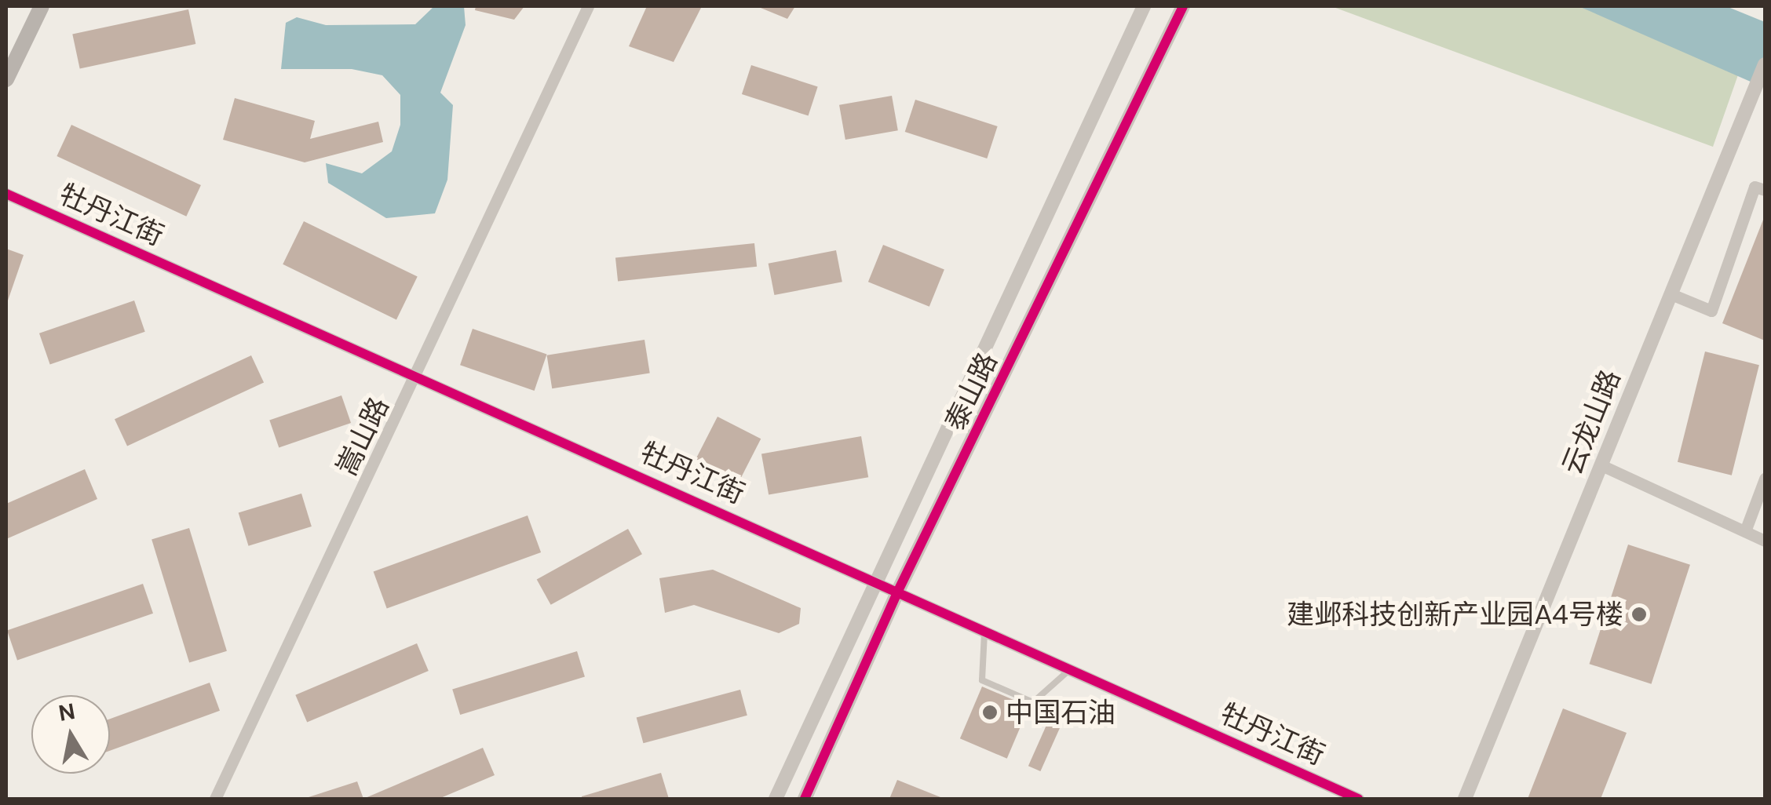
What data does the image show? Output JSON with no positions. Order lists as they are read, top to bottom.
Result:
{
  "streets": {
    "street": [
      "牡丹江街",
      "泰山路",
      "云龙山路",
      "嵩山路"
    ]
  },
  "crossings": [
    ["牡丹江街", "泰山路"],
    ["牡丹江街", "嵩山路"]
  ],
  "places": ["建邺科技创新产业园A4号楼", "中国石油"],
  "north": "top"
}
